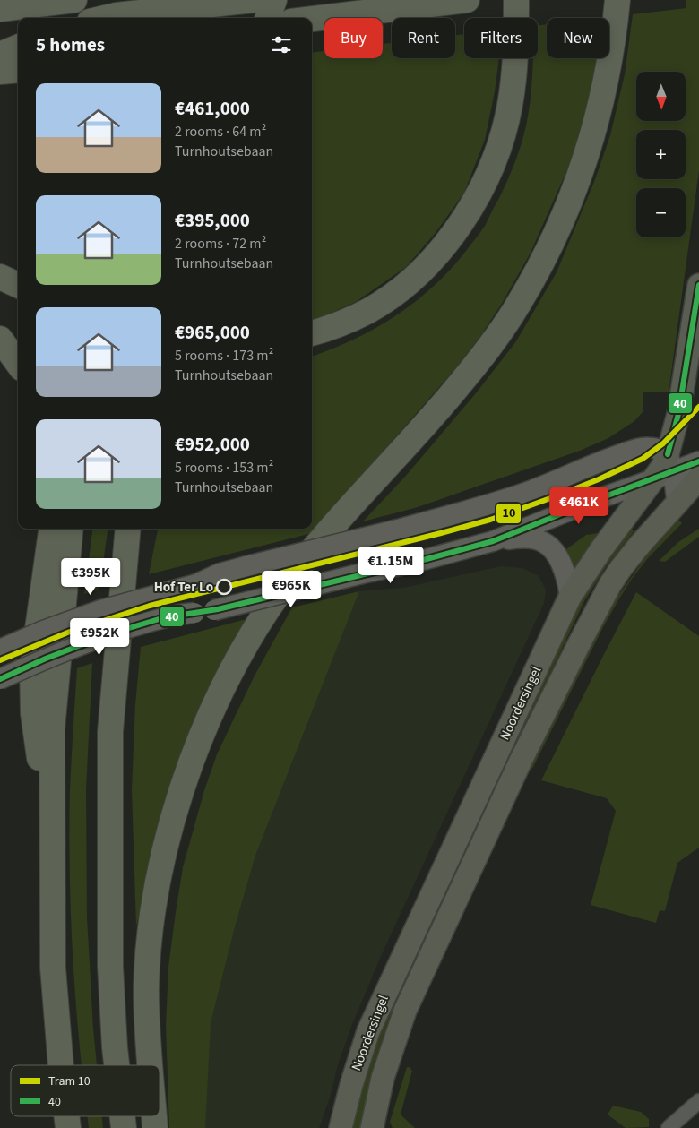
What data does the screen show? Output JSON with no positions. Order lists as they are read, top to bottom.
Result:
{
  "streets": {
    "main road": ["Noordersingel"]
  },
  "places": ["Hof Ter Lo"],
  "lines": ["transit line 40", "tram line 10"],
  "legend": ["Tram 10", "40"],
  "north": "bottom",
  "page": {
    "chip": [
      "Buy",
      "Rent",
      "Filters",
      "New"
    ],
    "heading": "5 homes",
    "map_buttons": ["+", "−"],
    "list": [
      {
        "name": "€461,000",
        "note": "2 rooms · 64 m² · Turnhoutsebaan"
      },
      {
        "name": "€395,000",
        "note": "2 rooms · 72 m² · Turnhoutsebaan"
      },
      {
        "name": "€965,000",
        "note": "5 rooms · 173 m² · Turnhoutsebaan"
      },
      {
        "name": "€952,000",
        "note": "5 rooms · 153 m² · Turnhoutsebaan"
      }
    ],
    "price": [
      "€461K",
      "€1.15M",
      "€395K",
      "€965K",
      "€952K"
    ]
  }
}
